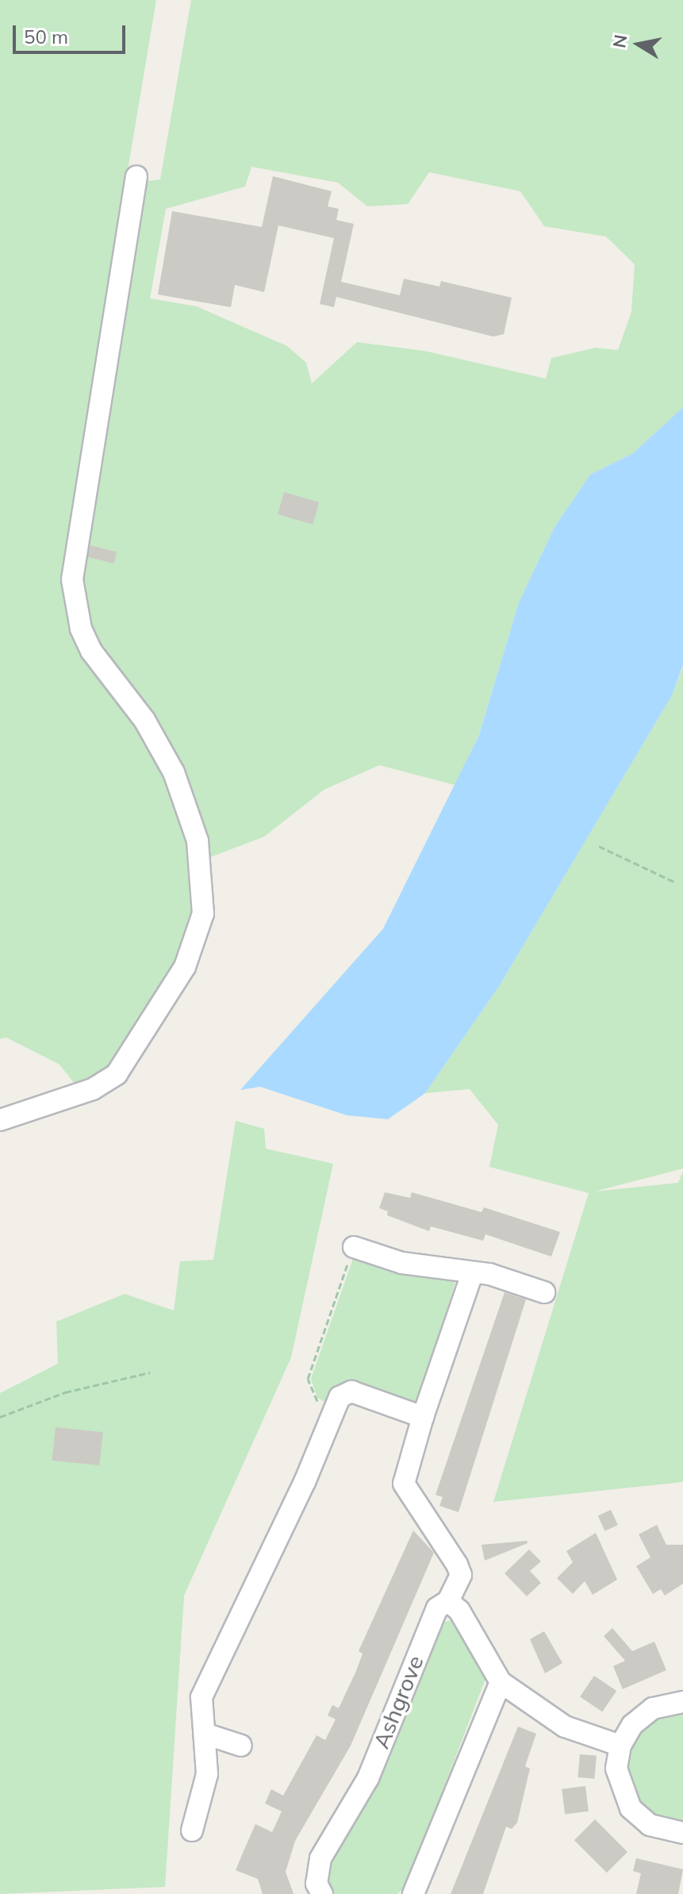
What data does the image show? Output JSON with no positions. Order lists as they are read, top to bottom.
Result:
{
  "streets": {
    "street": ["Ashgrove"]
  },
  "scale_bar": "50 m",
  "north": "left"
}
